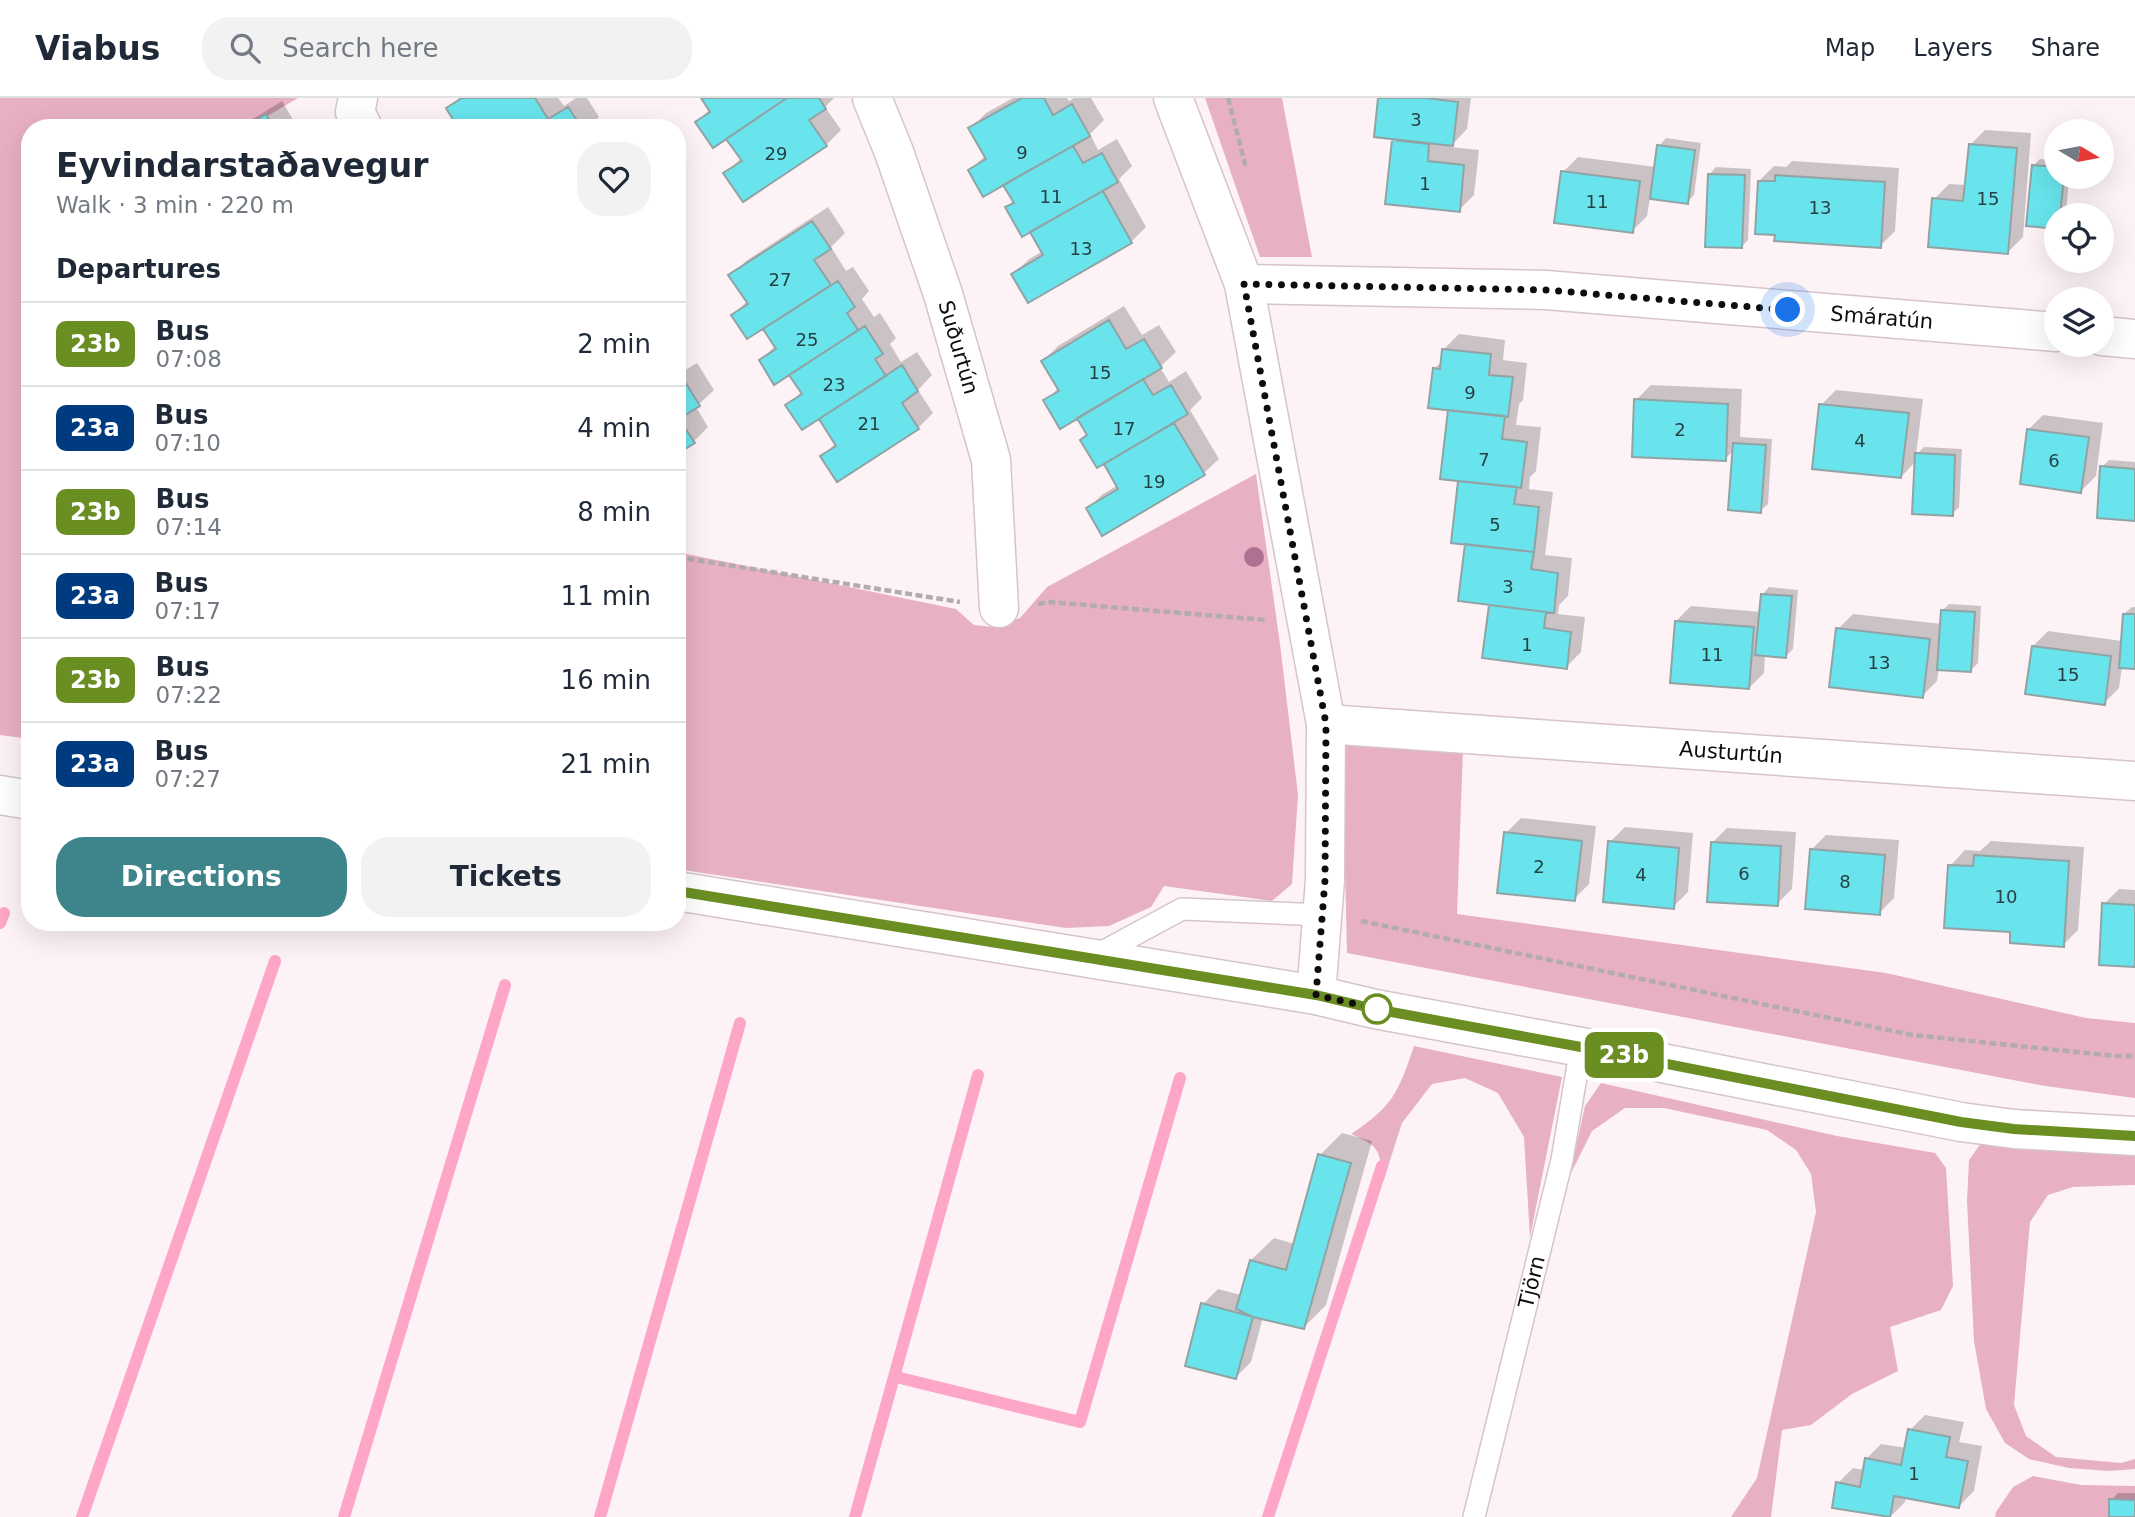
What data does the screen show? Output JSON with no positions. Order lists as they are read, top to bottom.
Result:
{
  "streets": {
    "street": ["Smáratún", "Suðurtún", "Austurtún"],
    "lane": ["Tjörn"]
  },
  "lines": ["bus line 23b"],
  "house_numbers": [
    "3",
    "9",
    "29",
    "1",
    "11",
    "15",
    "11",
    "13",
    "13",
    "27",
    "25",
    "15",
    "23",
    "9",
    "21",
    "17",
    "2",
    "4",
    "7",
    "6",
    "19",
    "5",
    "3",
    "1",
    "11",
    "13",
    "15",
    "2",
    "6",
    "4",
    "8",
    "10",
    "1"
  ],
  "north": "right",
  "page": {
    "header": "Viabus",
    "search": "Search here",
    "nav": ["Map", "Layers", "Share"],
    "on_map": "23b",
    "heading": [
      ["Eyvindarstaðavegur", "Walk · 3 min · 220 m"],
      "Departures"
    ],
    "list": [
      {
        "mark": "23b",
        "name": "Bus",
        "note": "07:08",
        "value": "2 min"
      },
      {
        "mark": "23a",
        "name": "Bus",
        "note": "07:10",
        "value": "4 min"
      },
      {
        "mark": "23b",
        "name": "Bus",
        "note": "07:14",
        "value": "8 min"
      },
      {
        "mark": "23a",
        "name": "Bus",
        "note": "07:17",
        "value": "11 min"
      },
      {
        "mark": "23b",
        "name": "Bus",
        "note": "07:22",
        "value": "16 min"
      },
      {
        "mark": "23a",
        "name": "Bus",
        "note": "07:27",
        "value": "21 min"
      }
    ],
    "buttons": ["Directions", "Tickets"]
  }
}
